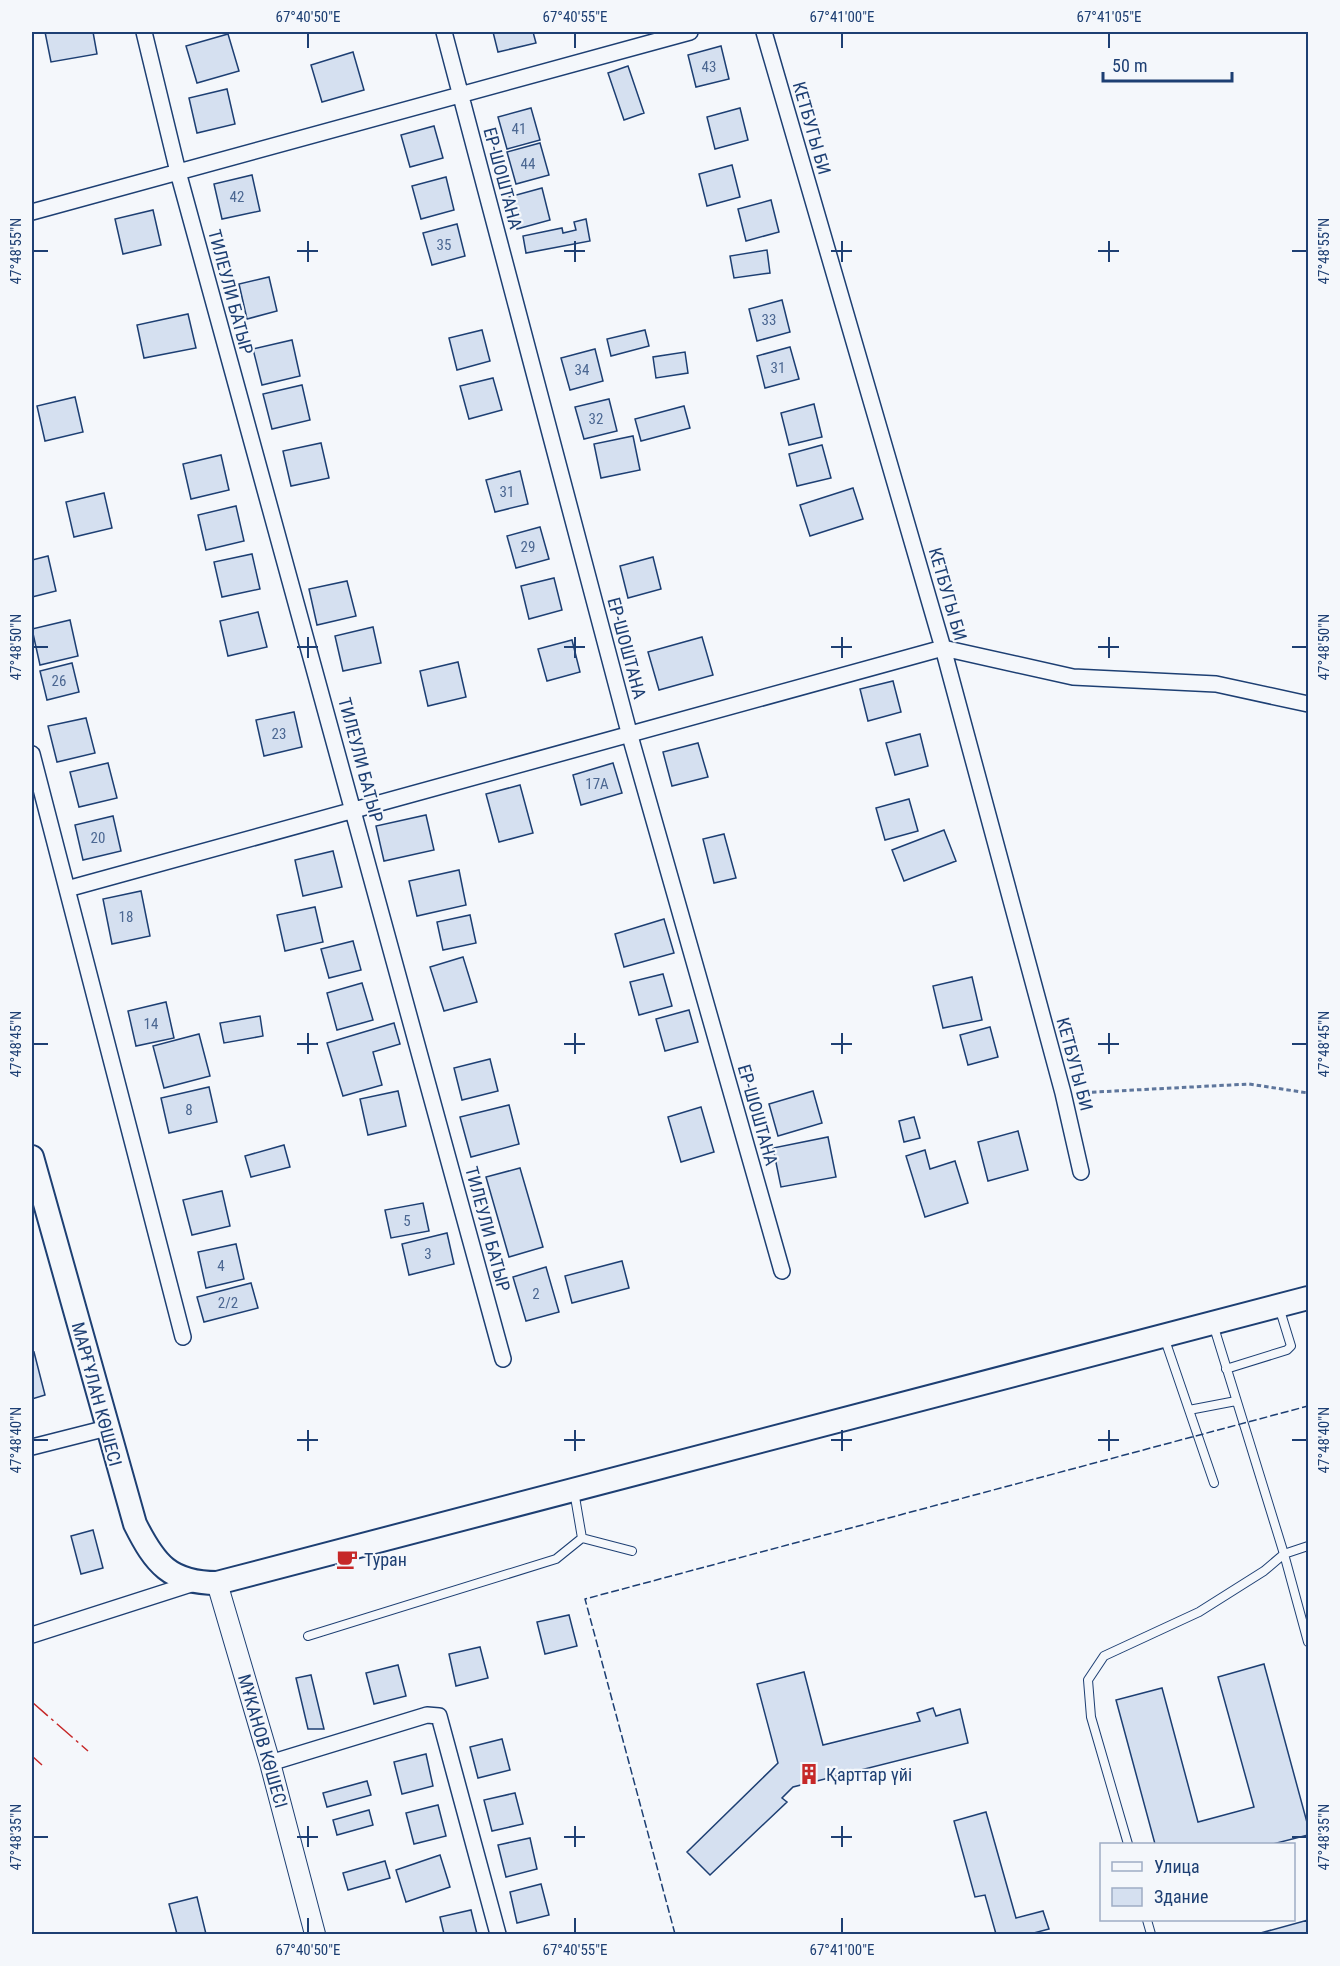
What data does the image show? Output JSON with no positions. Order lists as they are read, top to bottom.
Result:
{
  "streets": {
    "main road": ["МАРҒҰЛАН КӨШЕСІ"],
    "street": [
      "КЕТБУГЫ БИ",
      "ЕР-ШОШТАНА",
      "ТИЛЕУЛИ БАТЫР",
      "МҰКАНОВ КӨШЕСІ"
    ]
  },
  "crossings": [
    ["МАРҒҰЛАН КӨШЕСІ", "МҰКАНОВ КӨШЕСІ"]
  ],
  "places": {
    "cafe": ["Туран"],
    "building": ["Қарттар үйі"]
  },
  "house_numbers": [
    "43",
    "41",
    "44",
    "42",
    "35",
    "33",
    "31",
    "34",
    "32",
    "31",
    "29",
    "26",
    "23",
    "17А",
    "20",
    "18",
    "14",
    "8",
    "5",
    "3",
    "4",
    "2",
    "2/2"
  ],
  "legend": ["Улица", "Здание"],
  "scale_bar": "50 m",
  "coordinates": [
    "67°40'50\"E",
    "67°40'55\"E",
    "67°41'00\"E",
    "67°41'05\"E",
    "47°48'55\"N",
    "47°48'50\"N",
    "47°48'45\"N",
    "47°48'40\"N",
    "47°48'35\"N"
  ]
}
